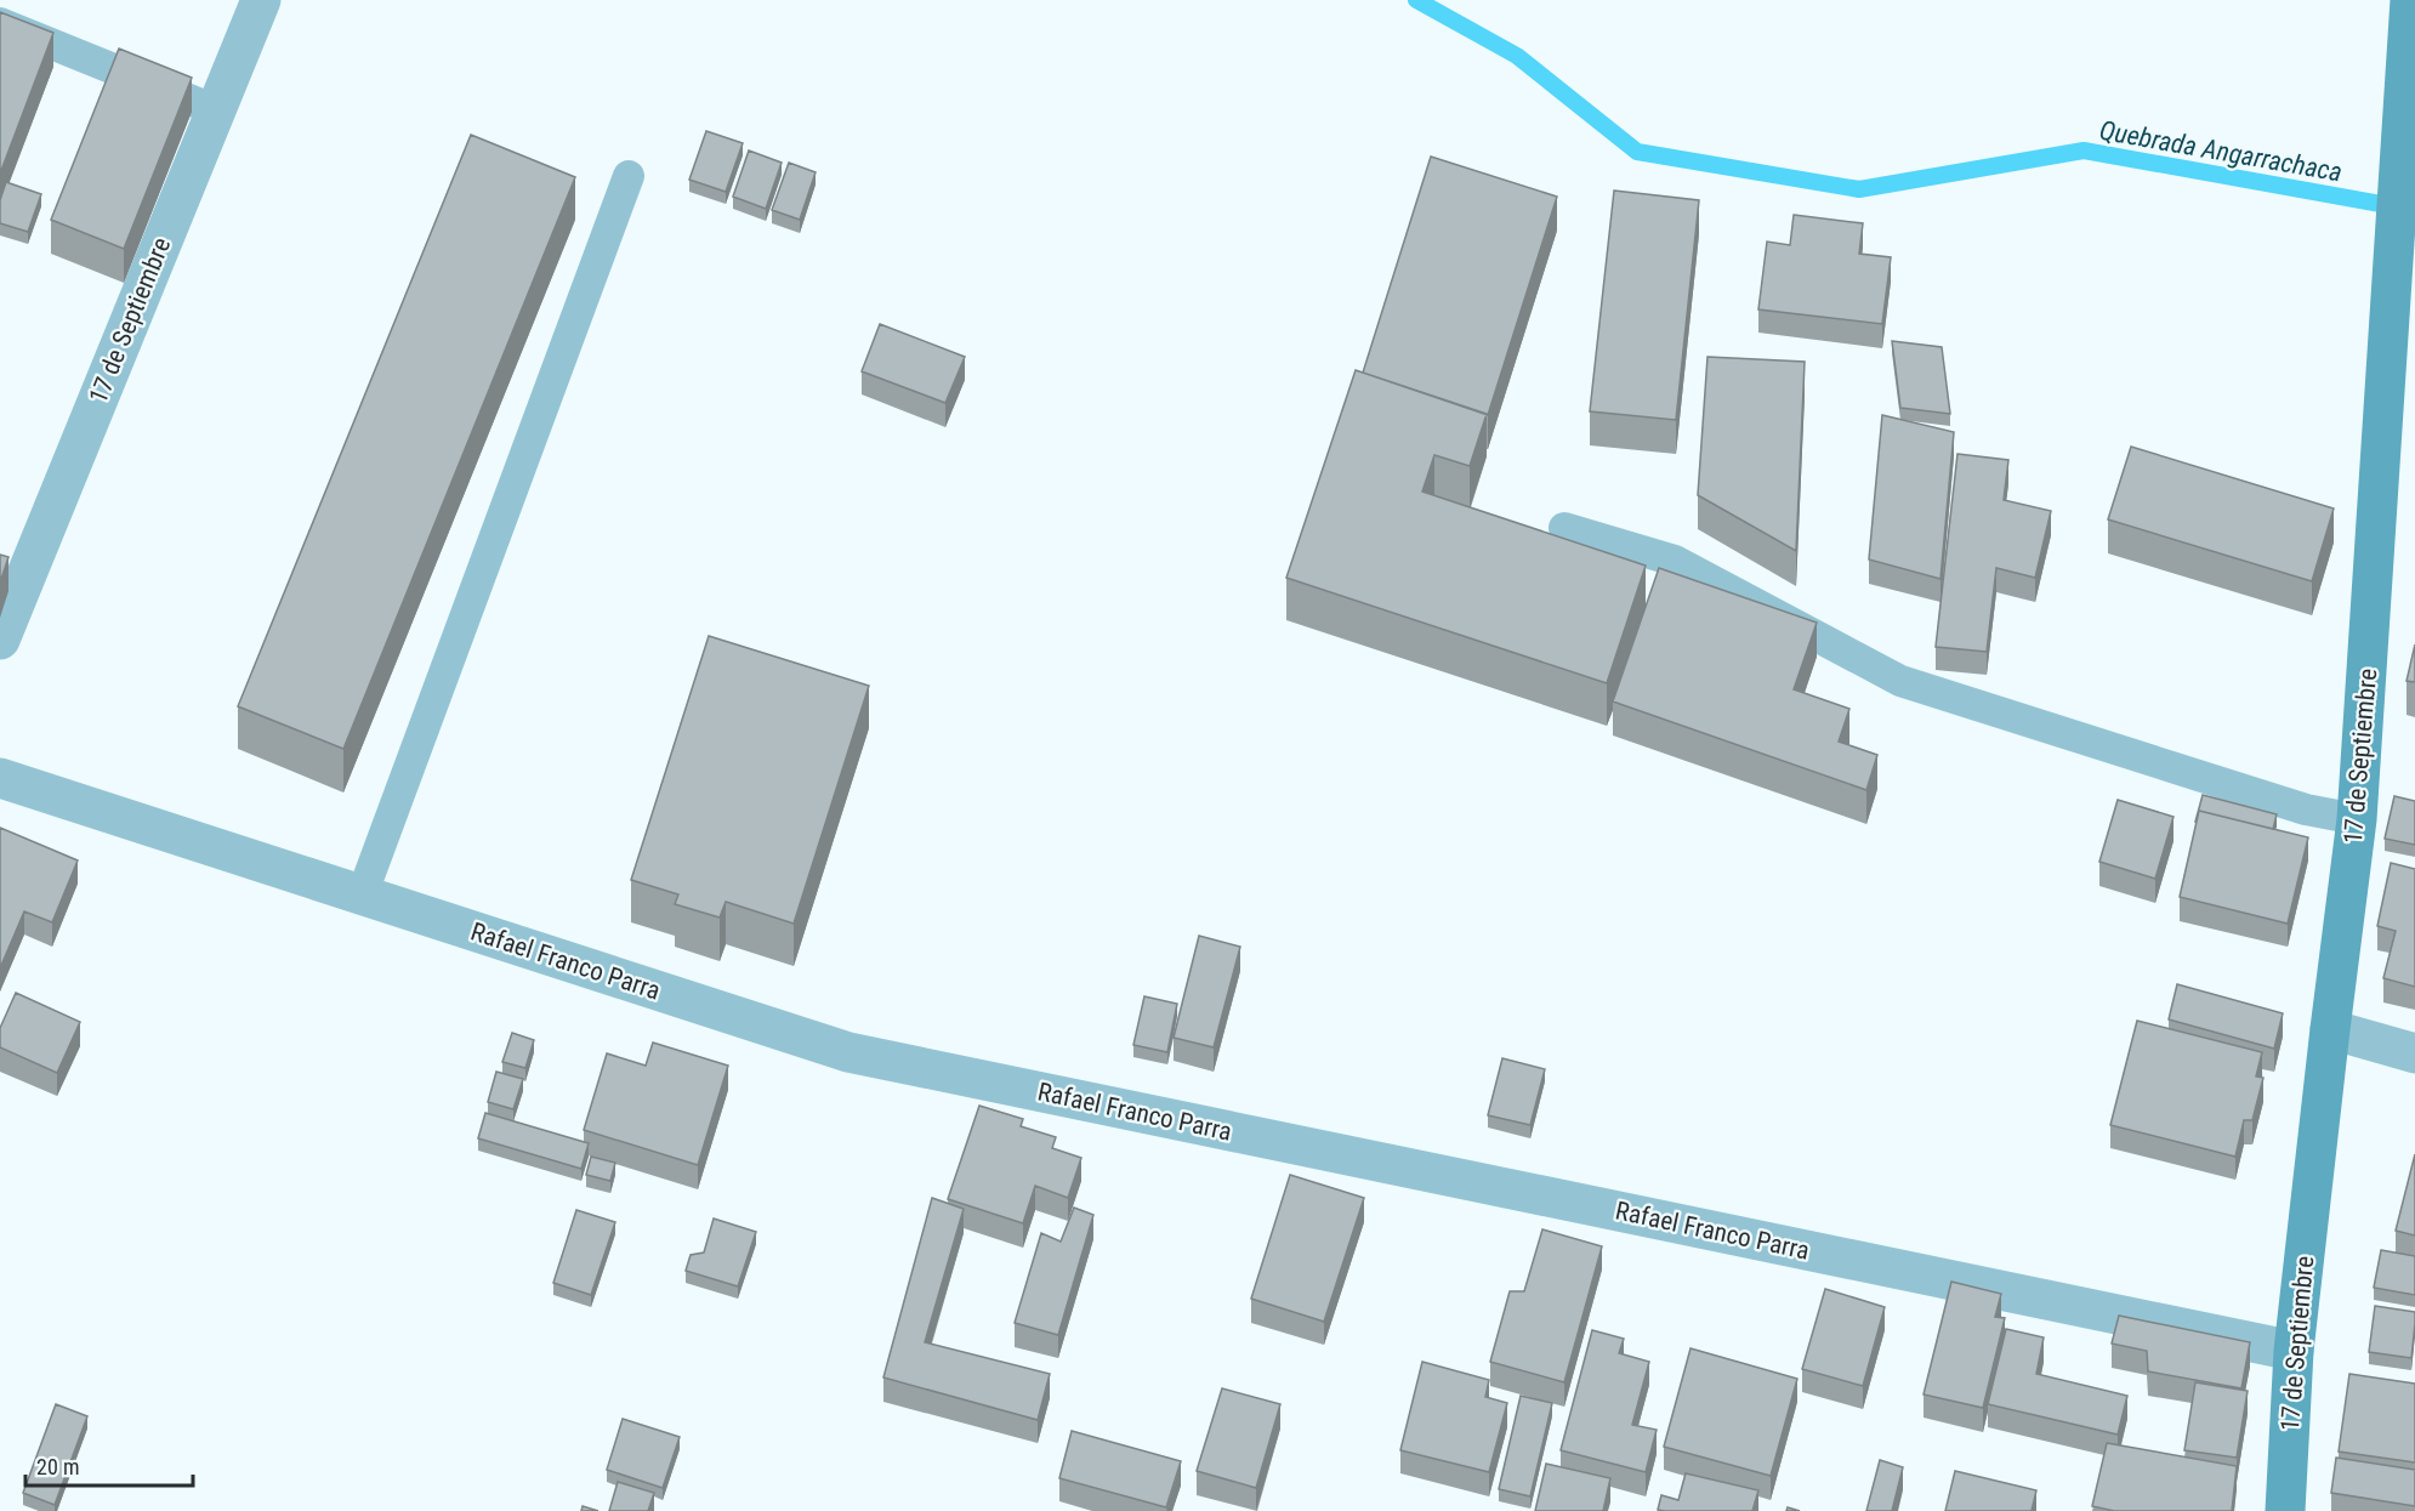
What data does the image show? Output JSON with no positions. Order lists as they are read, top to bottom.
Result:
{
  "streets": {
    "street": ["17 de Septiembre", "Rafael Franco Parra"]
  },
  "crossings": [
    ["17 de Septiembre", "Rafael Franco Parra"]
  ],
  "water": ["Quebrada Angarrachaca"],
  "scale_bar": "20 m"
}
